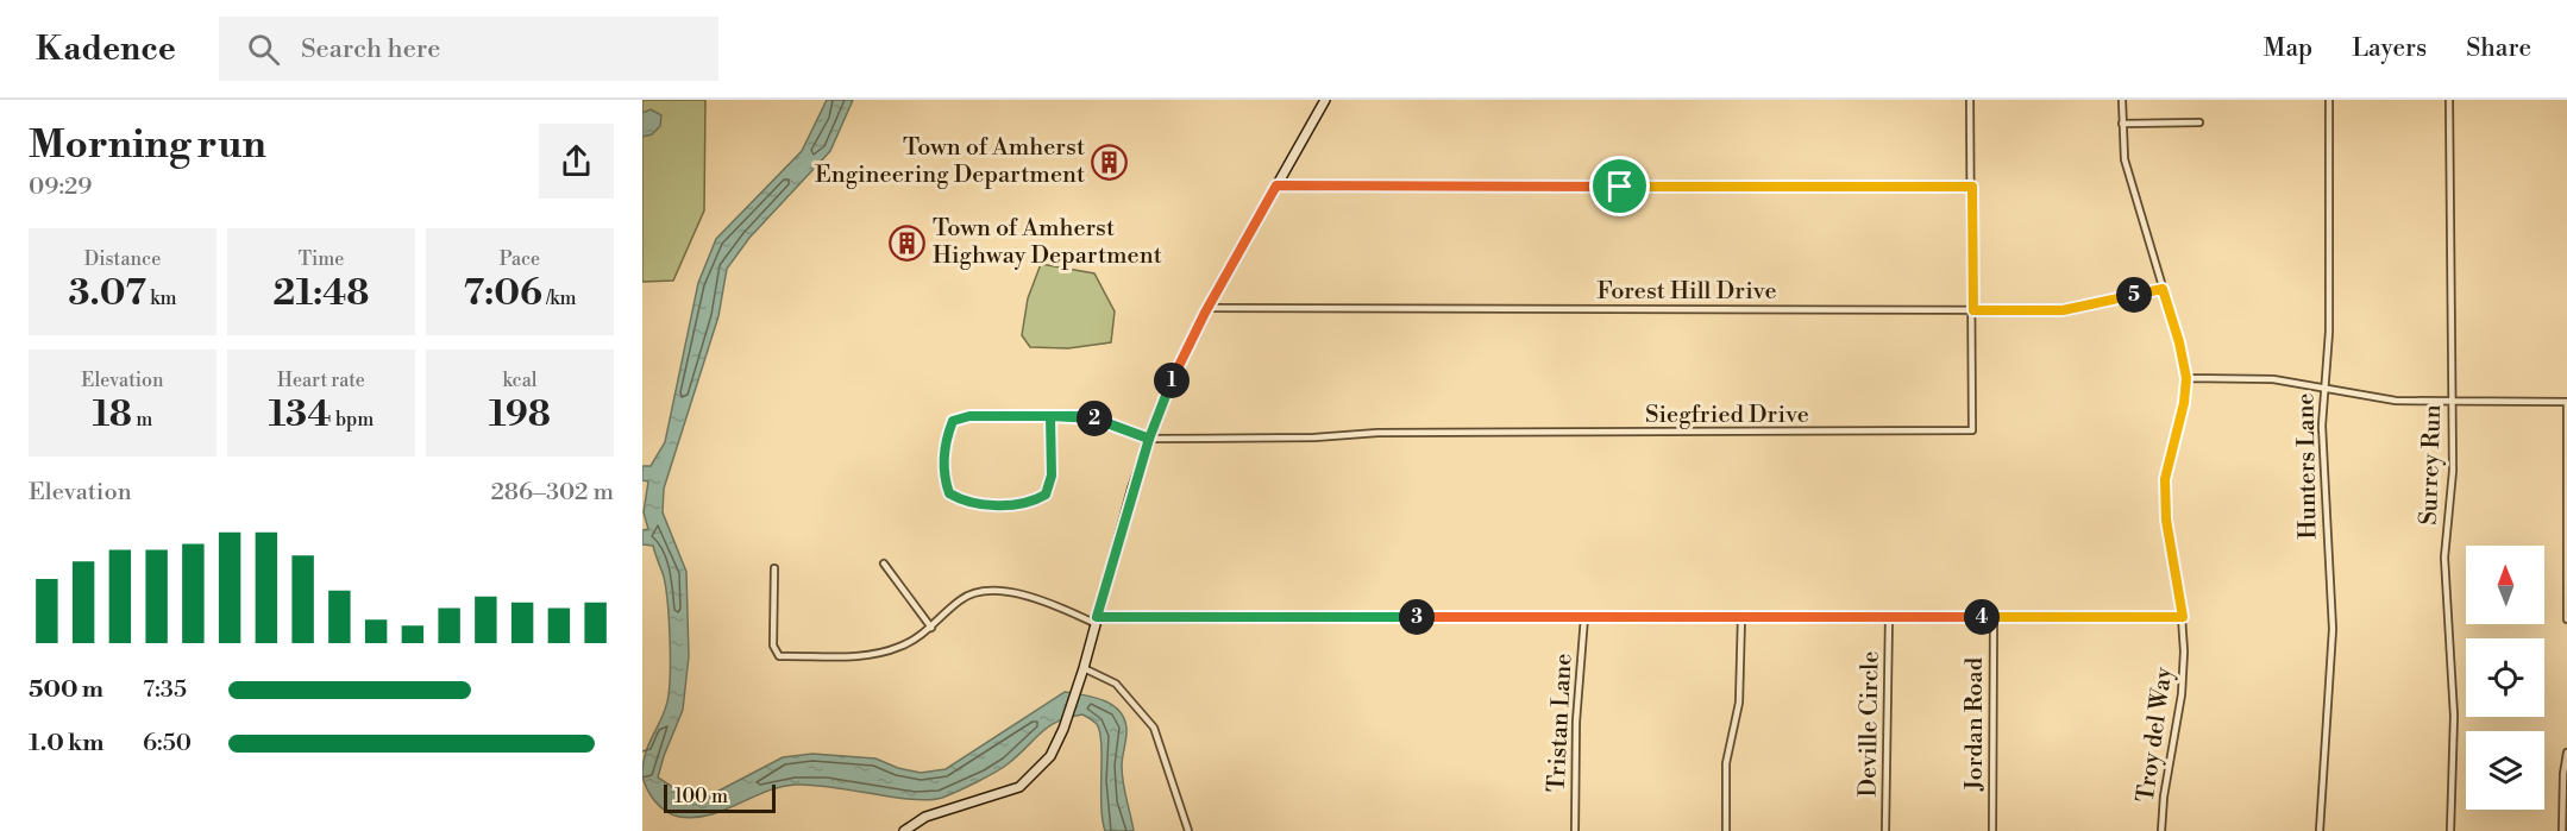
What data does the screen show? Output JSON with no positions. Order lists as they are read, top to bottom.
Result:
{
  "streets": {
    "street": [
      "Forest Hill Drive",
      "Siegfried Drive",
      "Surrey Run",
      "Hunters Lane",
      "Tristan Lane",
      "Deville Circle",
      "Jordan Road",
      "Troy del Way"
    ]
  },
  "crossings": [
    ["Forest Hill Drive", "Siegfried Drive"],
    ["Forest Hill Drive", "Troy del Way"]
  ],
  "places": {
    "building": ["Town of Amherst Engineering Department", "Town of Amherst Highway Department"]
  },
  "scale_bar": "100 m",
  "north": "top",
  "page": {
    "header": "Kadence",
    "search": "Search here",
    "nav": ["Map", "Layers", "Share"],
    "heading": ["Morning run", "09:29"],
    "stats": [
      ["Distance", "3.07 km"],
      ["Time", "21:48"],
      ["Pace", "7:06 /km"],
      ["Elevation", "18 m"],
      ["Heart rate", "134 bpm"],
      ["kcal", "198"]
    ],
    "pins": [
      "5",
      "1",
      "2",
      "3",
      "4"
    ],
    "chart": ["Elevation", "286–302 m"],
    "list": [
      {
        "name": "500 m",
        "note": "7:35"
      },
      {
        "name": "1.0 km",
        "note": "6:50"
      }
    ],
    "scale": "100 m"
  }
}
